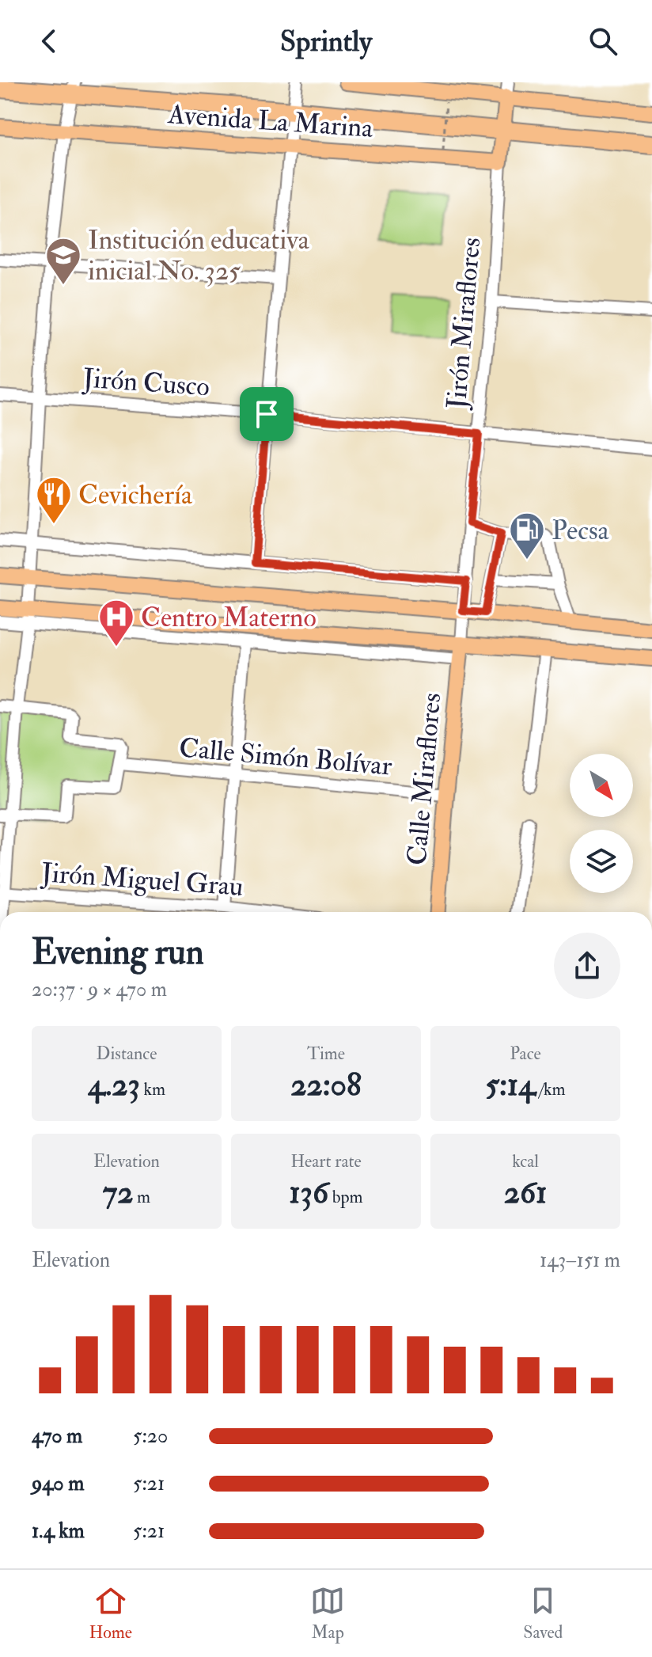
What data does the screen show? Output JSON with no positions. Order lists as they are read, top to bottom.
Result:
{
  "streets": {
    "main road": ["Avenida La Marina", "Jirón Miraflores", "Calle Miraflores"],
    "street": ["Jirón Cusco", "Calle Simón Bolívar", "Jirón Miguel Grau"]
  },
  "crossings": [
    ["Avenida La Marina", "Jirón Miraflores"],
    ["Jirón Miraflores", "Jirón Cusco"],
    ["Jirón Miraflores", "Calle Miraflores"],
    ["Calle Simón Bolívar", "Calle Miraflores"]
  ],
  "places": {
    "school or university": ["Institución educativa inicial No. 325"],
    "restaurant": ["Cevichería"],
    "fuel station": ["Pecsa"],
    "hospital": ["Centro Materno"]
  },
  "north": "bottom right",
  "page": {
    "header": "Sprintly",
    "heading": ["Evening run", "20:37 · 9 × 470 m"],
    "stats": [
      ["Distance", "4.23 km"],
      ["Time", "22:08"],
      ["Pace", "5:14 /km"],
      ["Elevation", "72 m"],
      ["Heart rate", "136 bpm"],
      ["kcal", "261"]
    ],
    "chart": ["Elevation", "143–151 m"],
    "list": [
      {
        "name": "470 m",
        "note": "5:20"
      },
      {
        "name": "940 m",
        "note": "5:21"
      },
      {
        "name": "1.4 km",
        "note": "5:21"
      }
    ],
    "tabs": ["Home", "Map", "Saved"]
  }
}
